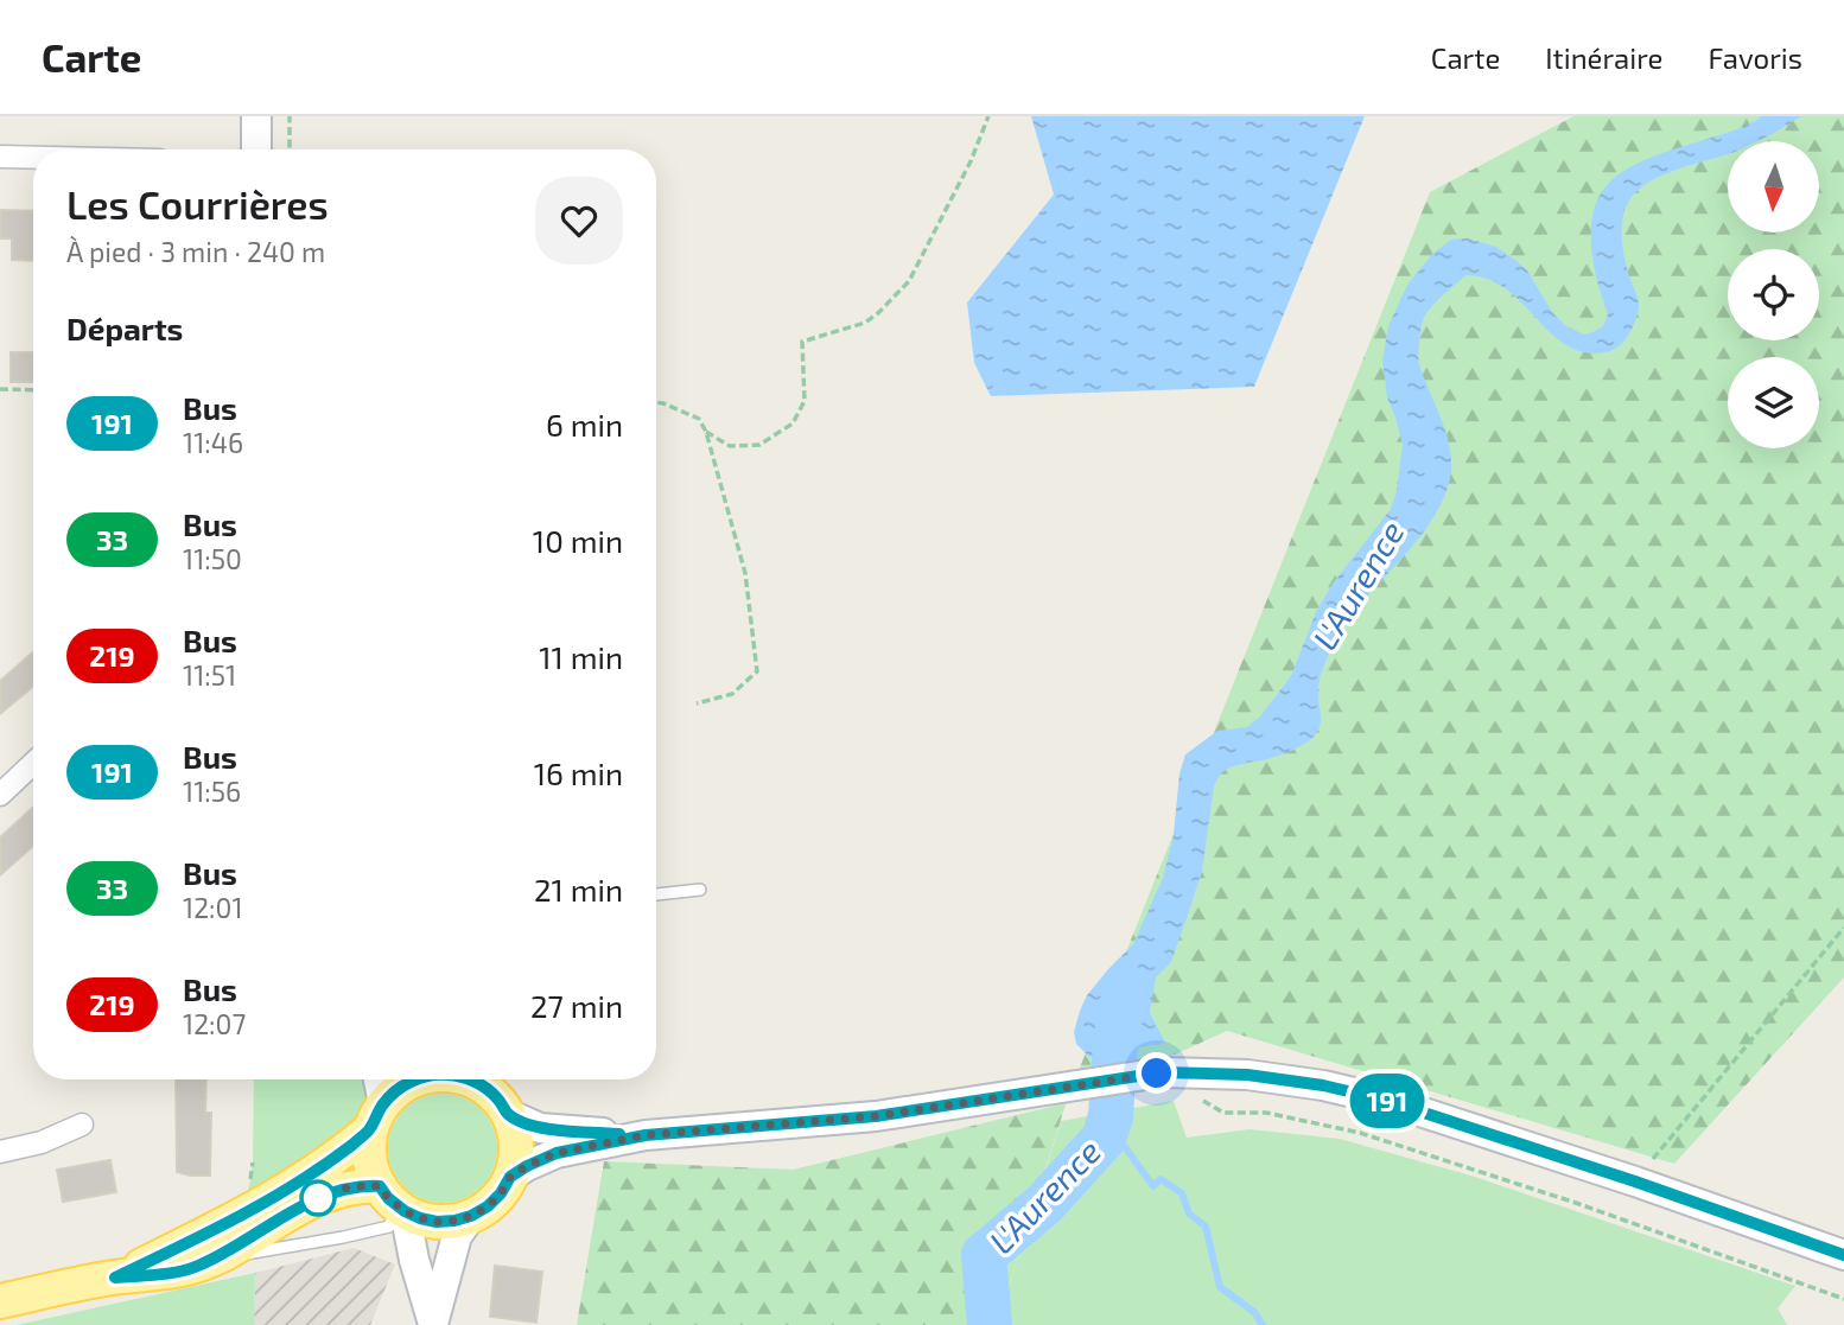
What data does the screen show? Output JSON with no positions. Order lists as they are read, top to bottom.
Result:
{
  "water": ["L'Aurence"],
  "lines": ["bus line 191"],
  "north": "bottom",
  "page": {
    "header": "Carte",
    "nav": ["Carte", "Itinéraire", "Favoris"],
    "on_map": "191",
    "heading": [
      ["Les Courrières", "À pied · 3 min · 240 m"],
      "Départs"
    ],
    "list": [
      {
        "mark": "191",
        "name": "Bus",
        "note": "11:46",
        "value": "6 min"
      },
      {
        "mark": "33",
        "name": "Bus",
        "note": "11:50",
        "value": "10 min"
      },
      {
        "mark": "219",
        "name": "Bus",
        "note": "11:51",
        "value": "11 min"
      },
      {
        "mark": "191",
        "name": "Bus",
        "note": "11:56",
        "value": "16 min"
      },
      {
        "mark": "33",
        "name": "Bus",
        "note": "12:01",
        "value": "21 min"
      },
      {
        "mark": "219",
        "name": "Bus",
        "note": "12:07",
        "value": "27 min"
      }
    ]
  }
}
